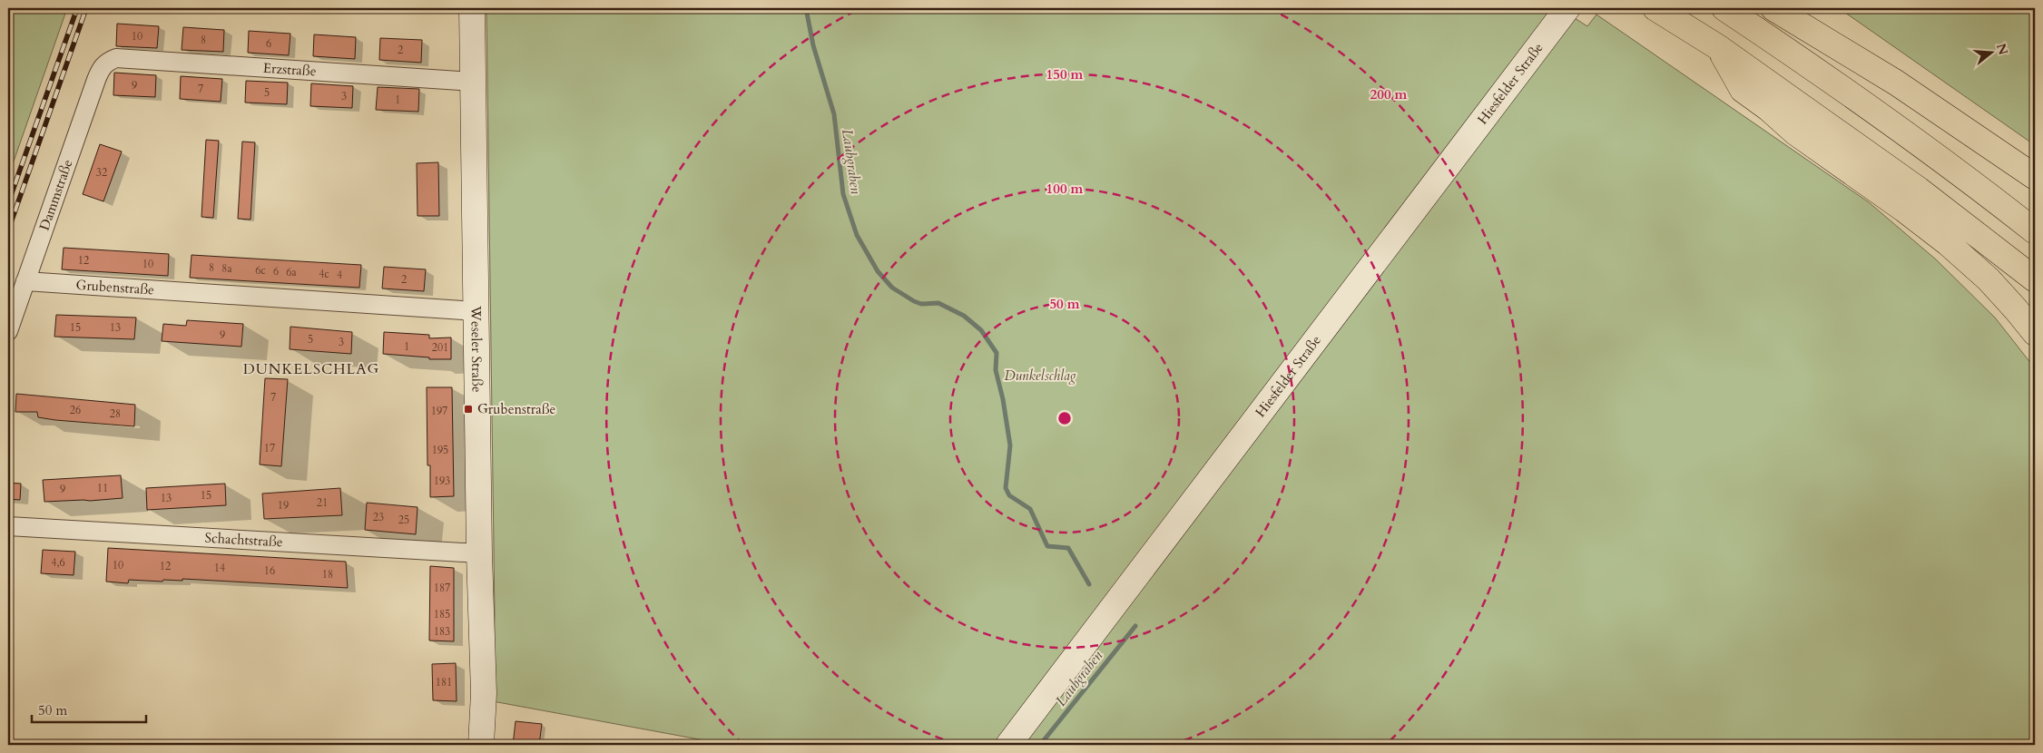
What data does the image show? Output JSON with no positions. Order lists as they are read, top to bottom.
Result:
{
  "streets": {
    "street": [
      "Erzstraße",
      "Hiesfelder Straße",
      "Dammstraße",
      "Grubenstraße",
      "Weseler Straße",
      "Schachtstraße"
    ]
  },
  "crossings": [
    ["Erzstraße", "Dammstraße"],
    ["Erzstraße", "Weseler Straße"],
    ["Dammstraße", "Grubenstraße"],
    ["Grubenstraße", "Weseler Straße"],
    ["Weseler Straße", "Schachtstraße"]
  ],
  "districts": ["DUNKELSCHLAG"],
  "water": ["Laubgraben"],
  "parks": ["Dunkelschlag"],
  "places": {
    "transit": ["Grubenstraße"]
  },
  "house_numbers": [
    "10",
    "8",
    "6",
    "2",
    "9",
    "7",
    "5",
    "3",
    "1",
    "32",
    "12",
    "10",
    "8",
    "8a",
    "6c",
    "6",
    "6a",
    "4c",
    "4",
    "2",
    "15",
    "13",
    "9",
    "5",
    "3",
    "1",
    "201",
    "7",
    "26",
    "197",
    "28",
    "17",
    "195",
    "193",
    "11",
    "9",
    "15",
    "13",
    "21",
    "19",
    "23",
    "25",
    "4,6",
    "10",
    "12",
    "14",
    "16",
    "18",
    "187",
    "185",
    "183",
    "181"
  ],
  "scale_bar": "50 m",
  "north": "right",
  "rings": [
    "150 m",
    "200 m",
    "100 m",
    "50 m"
  ]
}
